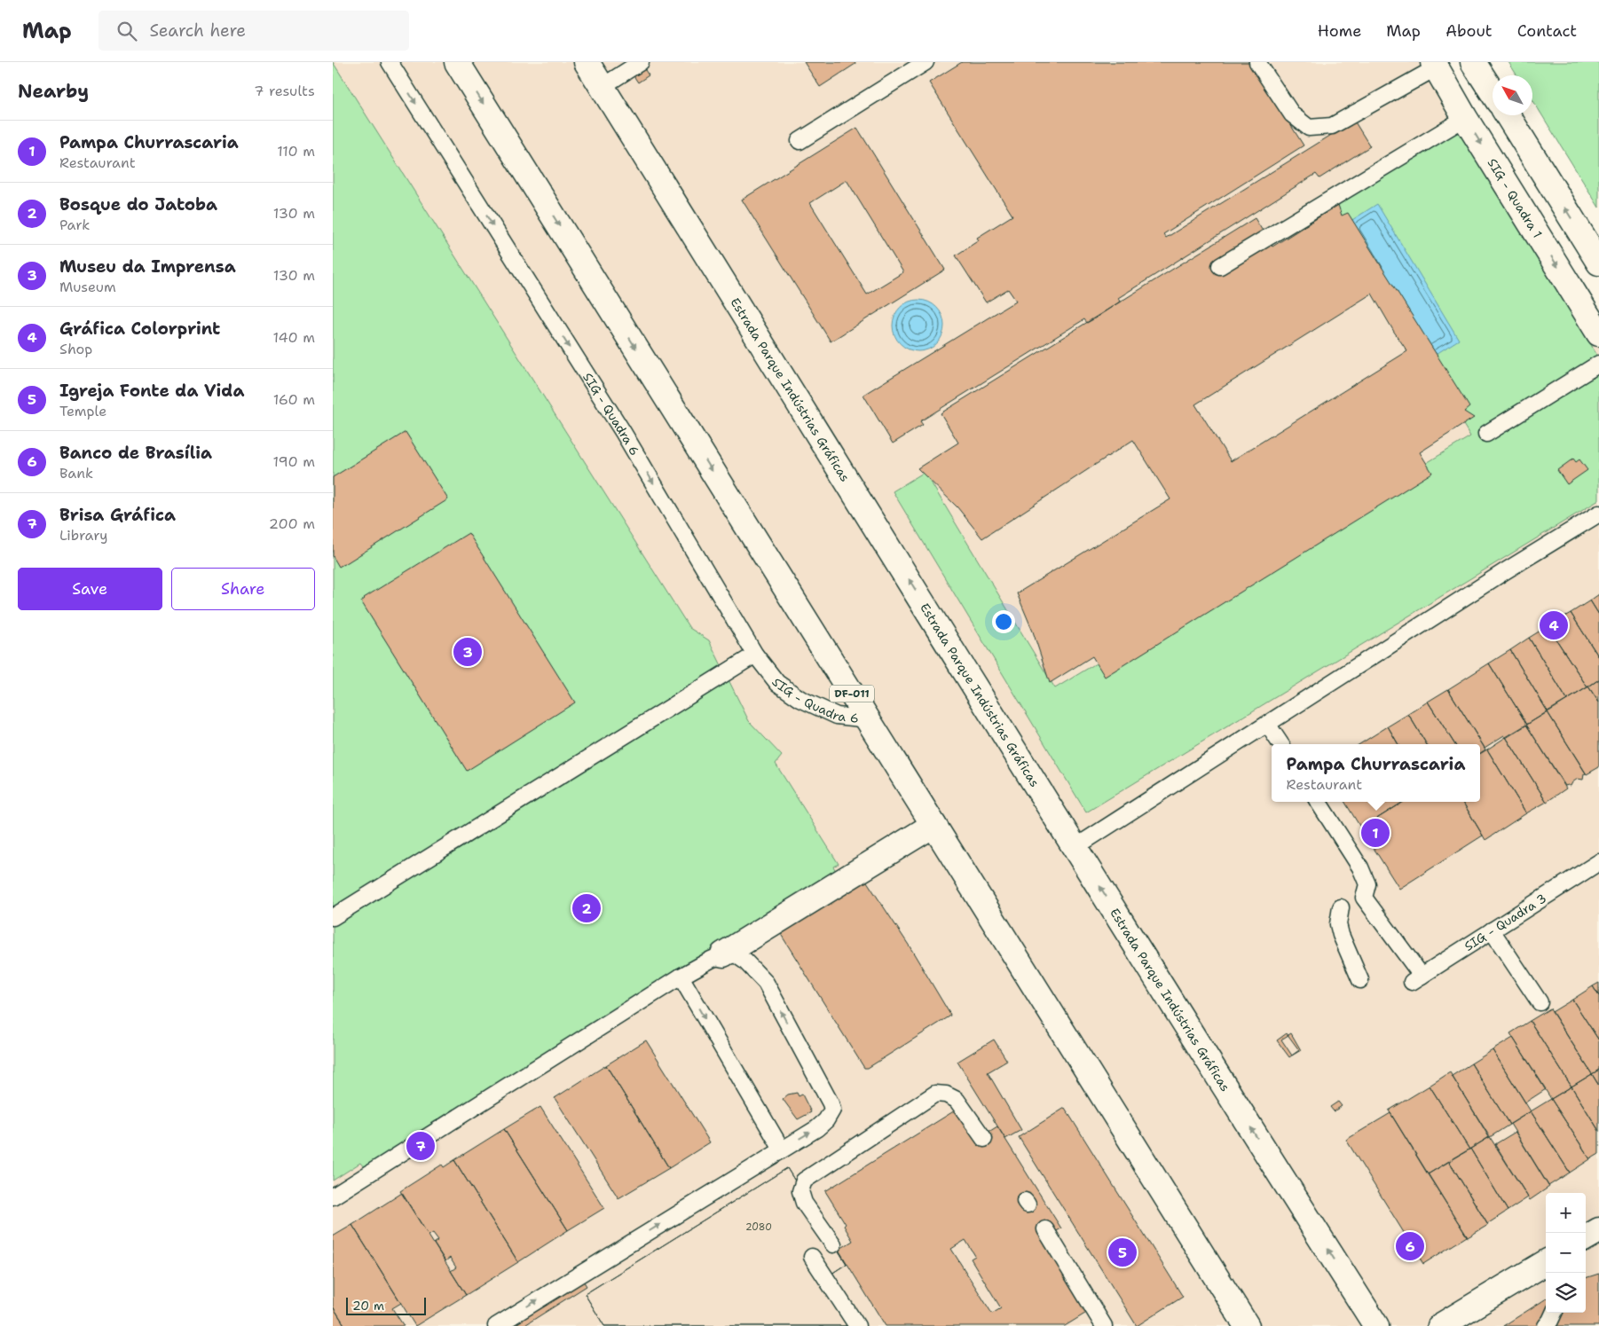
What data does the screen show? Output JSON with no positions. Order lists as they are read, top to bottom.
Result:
{
  "streets": {
    "main road": ["SIG - Quadra 1", "Estrada Parque Indústrias Gráficas", "DF-011"],
    "lane": ["SIG - Quadra 6", "SIG - Quadra 3"]
  },
  "crossings": [
    ["SIG - Quadra 6", "DF-011"]
  ],
  "one_way": ["SIG - Quadra 6"],
  "house_numbers": ["2080"],
  "scale_bar": "20 m",
  "north": "top left",
  "page": {
    "header": "Map",
    "search": "Search here",
    "nav": [
      "Home",
      "Map",
      "About",
      "Contact"
    ],
    "heading": ["Nearby", "7 results"],
    "list": [
      {
        "mark": "1",
        "name": "Pampa Churrascaria",
        "note": "Restaurant",
        "value": "110 m"
      },
      {
        "mark": "2",
        "name": "Bosque do Jatoba",
        "note": "Park",
        "value": "130 m"
      },
      {
        "mark": "3",
        "name": "Museu da Imprensa",
        "note": "Museum",
        "value": "130 m"
      },
      {
        "mark": "4",
        "name": "Gráfica Colorprint",
        "note": "Shop",
        "value": "140 m"
      },
      {
        "mark": "5",
        "name": "Igreja Fonte da Vida",
        "note": "Temple",
        "value": "160 m"
      },
      {
        "mark": "6",
        "name": "Banco de Brasília",
        "note": "Bank",
        "value": "190 m"
      },
      {
        "mark": "7",
        "name": "Brisa Gráfica",
        "note": "Library",
        "value": "200 m"
      }
    ],
    "buttons": ["Save", "Share"],
    "pins": [
      "4",
      "3",
      "1",
      "2",
      "7",
      "6",
      "5"
    ],
    "popup": ["Pampa Churrascaria", "Restaurant"],
    "map_buttons": ["+", "−"],
    "scale": "20 m"
  }
}
